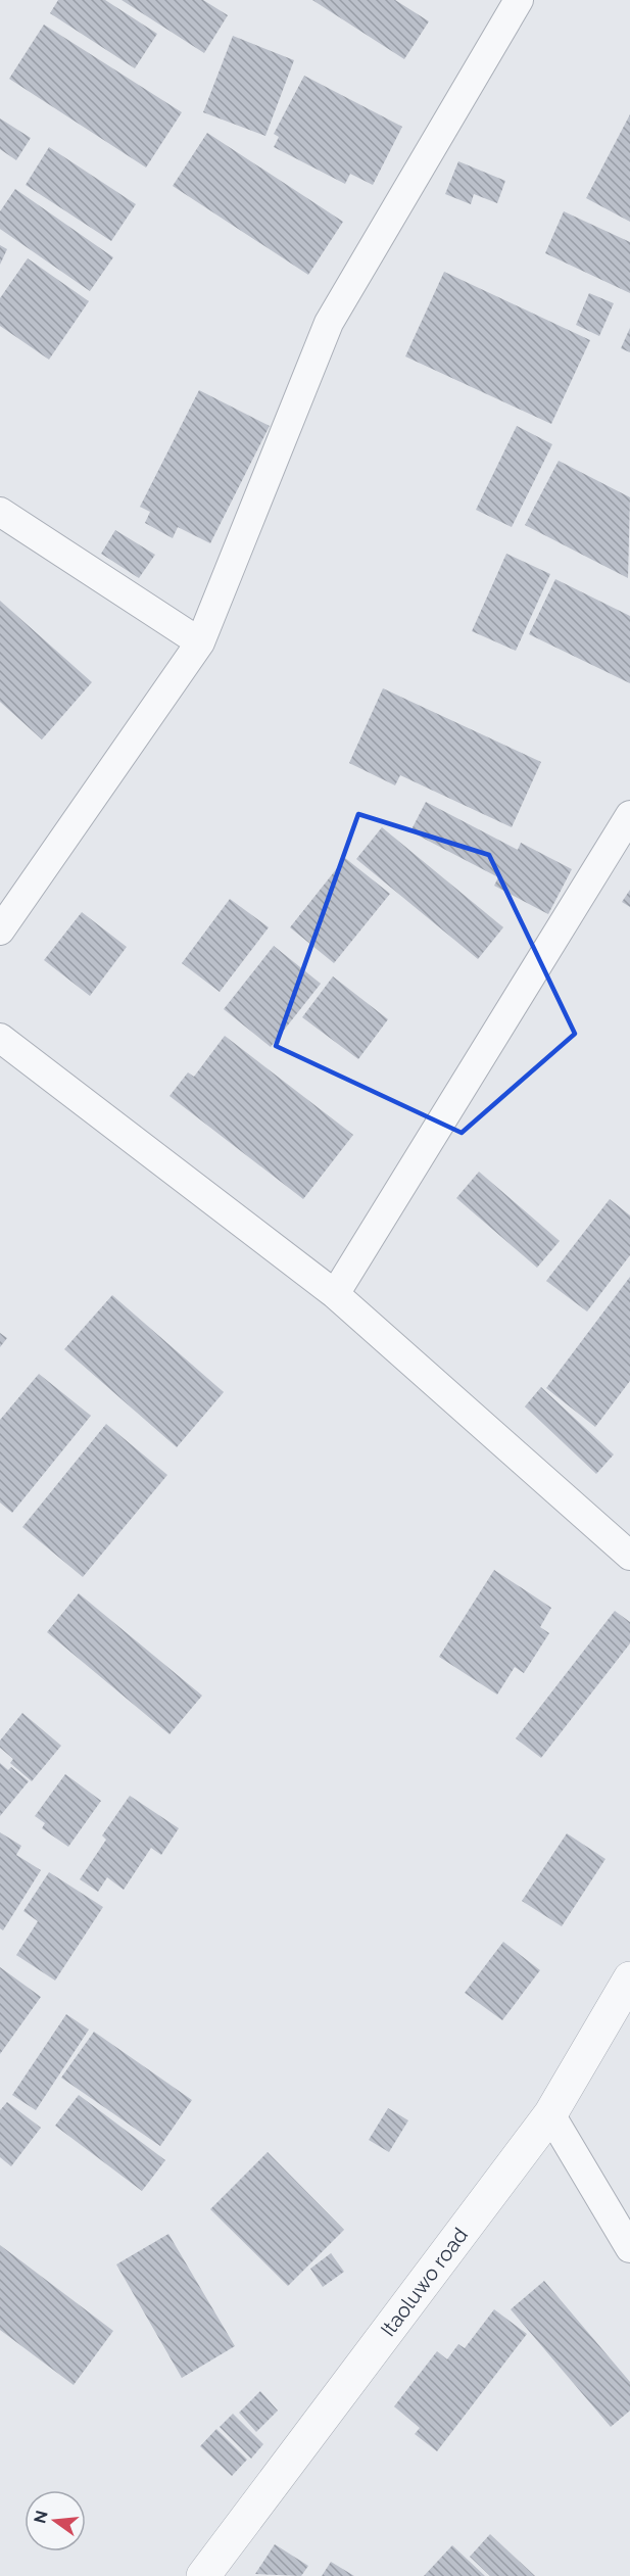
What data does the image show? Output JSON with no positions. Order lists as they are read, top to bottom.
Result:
{
  "streets": {
    "street": ["Itaoluwo road"]
  },
  "north": "left"
}
